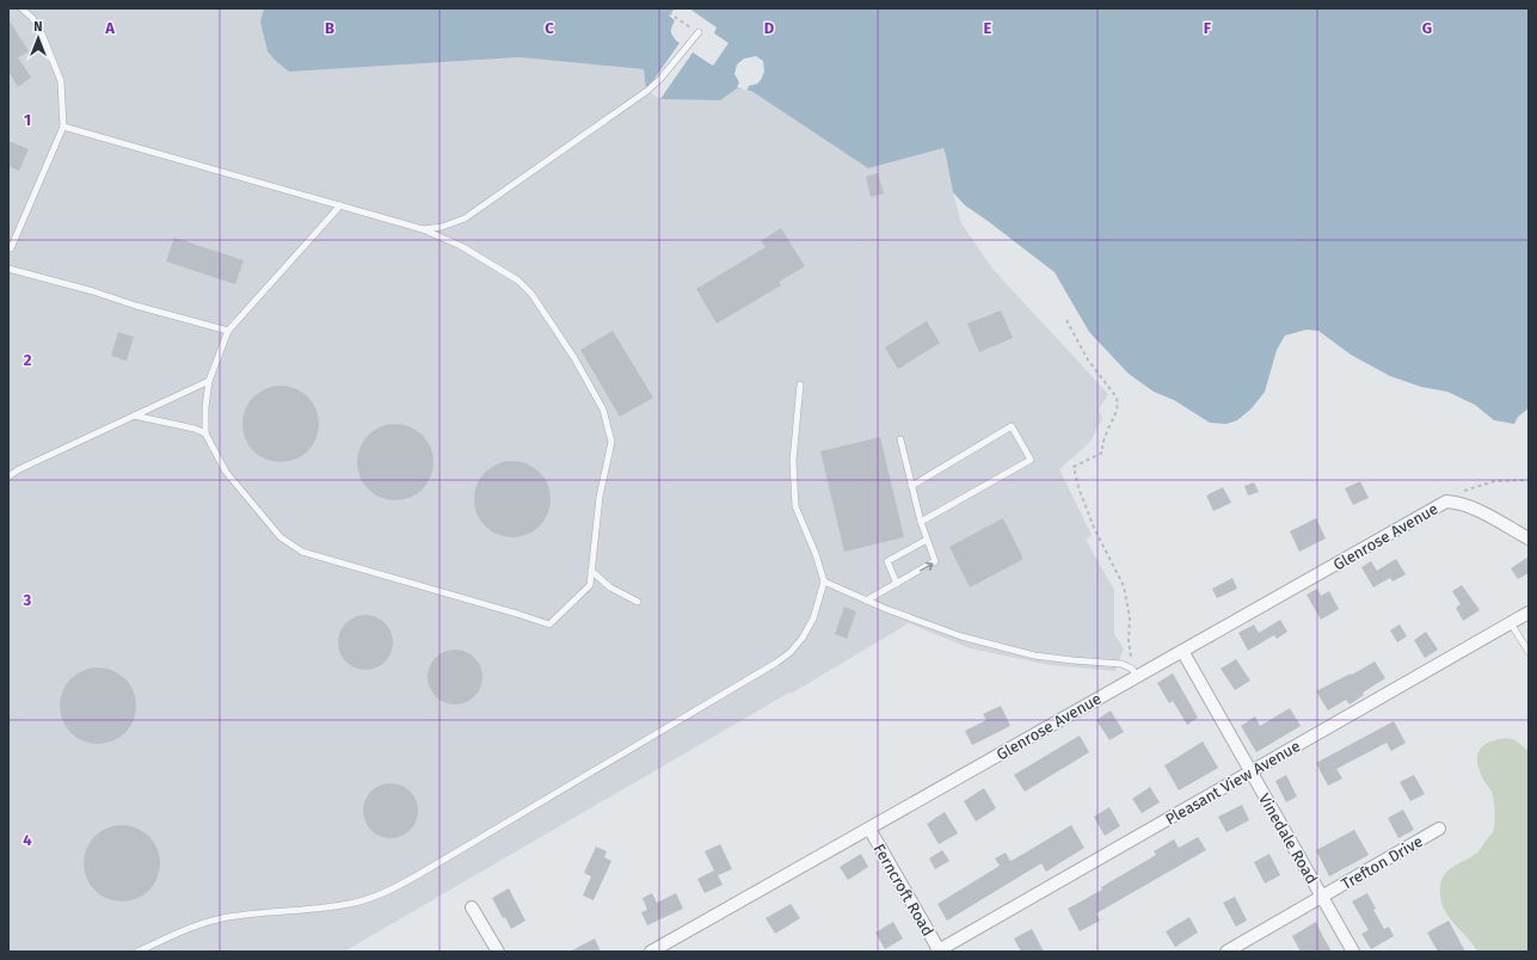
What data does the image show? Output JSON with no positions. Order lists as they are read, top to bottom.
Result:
{
  "streets": {
    "street": [
      "Glenrose Avenue",
      "Pleasant View Avenue",
      "Vinedale Road",
      "Trefton Drive",
      "Ferncroft Road"
    ]
  },
  "crossings": [
    ["Glenrose Avenue", "Vinedale Road"],
    ["Glenrose Avenue", "Ferncroft Road"],
    ["Pleasant View Avenue", "Vinedale Road"],
    ["Pleasant View Avenue", "Ferncroft Road"],
    ["Vinedale Road", "Trefton Drive"]
  ],
  "north": "top",
  "grid": {
    "columns": [
      "A",
      "B",
      "C",
      "D",
      "E",
      "F",
      "G"
    ],
    "rows": [
      "1",
      "2",
      "3",
      "4"
    ]
  }
}
